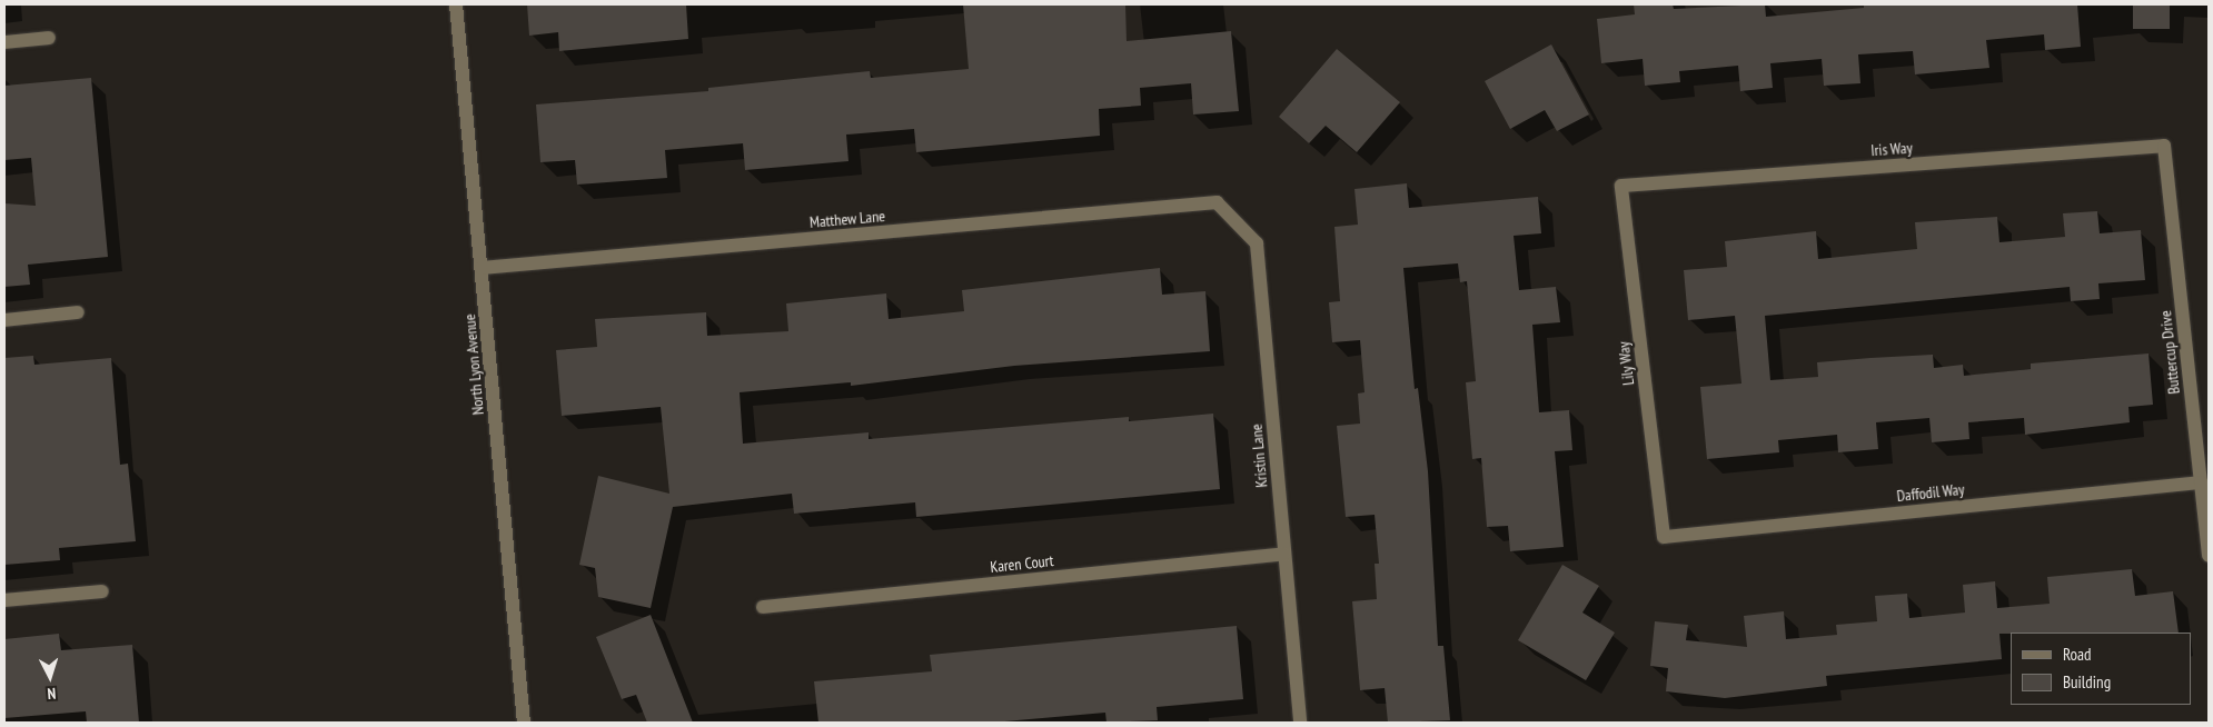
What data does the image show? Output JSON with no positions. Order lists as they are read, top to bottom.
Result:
{
  "streets": {
    "street": [
      "Iris Way",
      "Matthew Lane",
      "Buttercup Drive",
      "Lily Way",
      "North Lyon Avenue",
      "Kristin Lane",
      "Daffodil Way",
      "Karen Court"
    ]
  },
  "crossings": [
    ["Iris Way", "Buttercup Drive"],
    ["Iris Way", "Lily Way"],
    ["Matthew Lane", "North Lyon Avenue"],
    ["Matthew Lane", "Kristin Lane"],
    ["Buttercup Drive", "Daffodil Way"],
    ["Lily Way", "Daffodil Way"],
    ["Kristin Lane", "Karen Court"]
  ],
  "legend": ["Road", "Building"],
  "north": "bottom"
}
